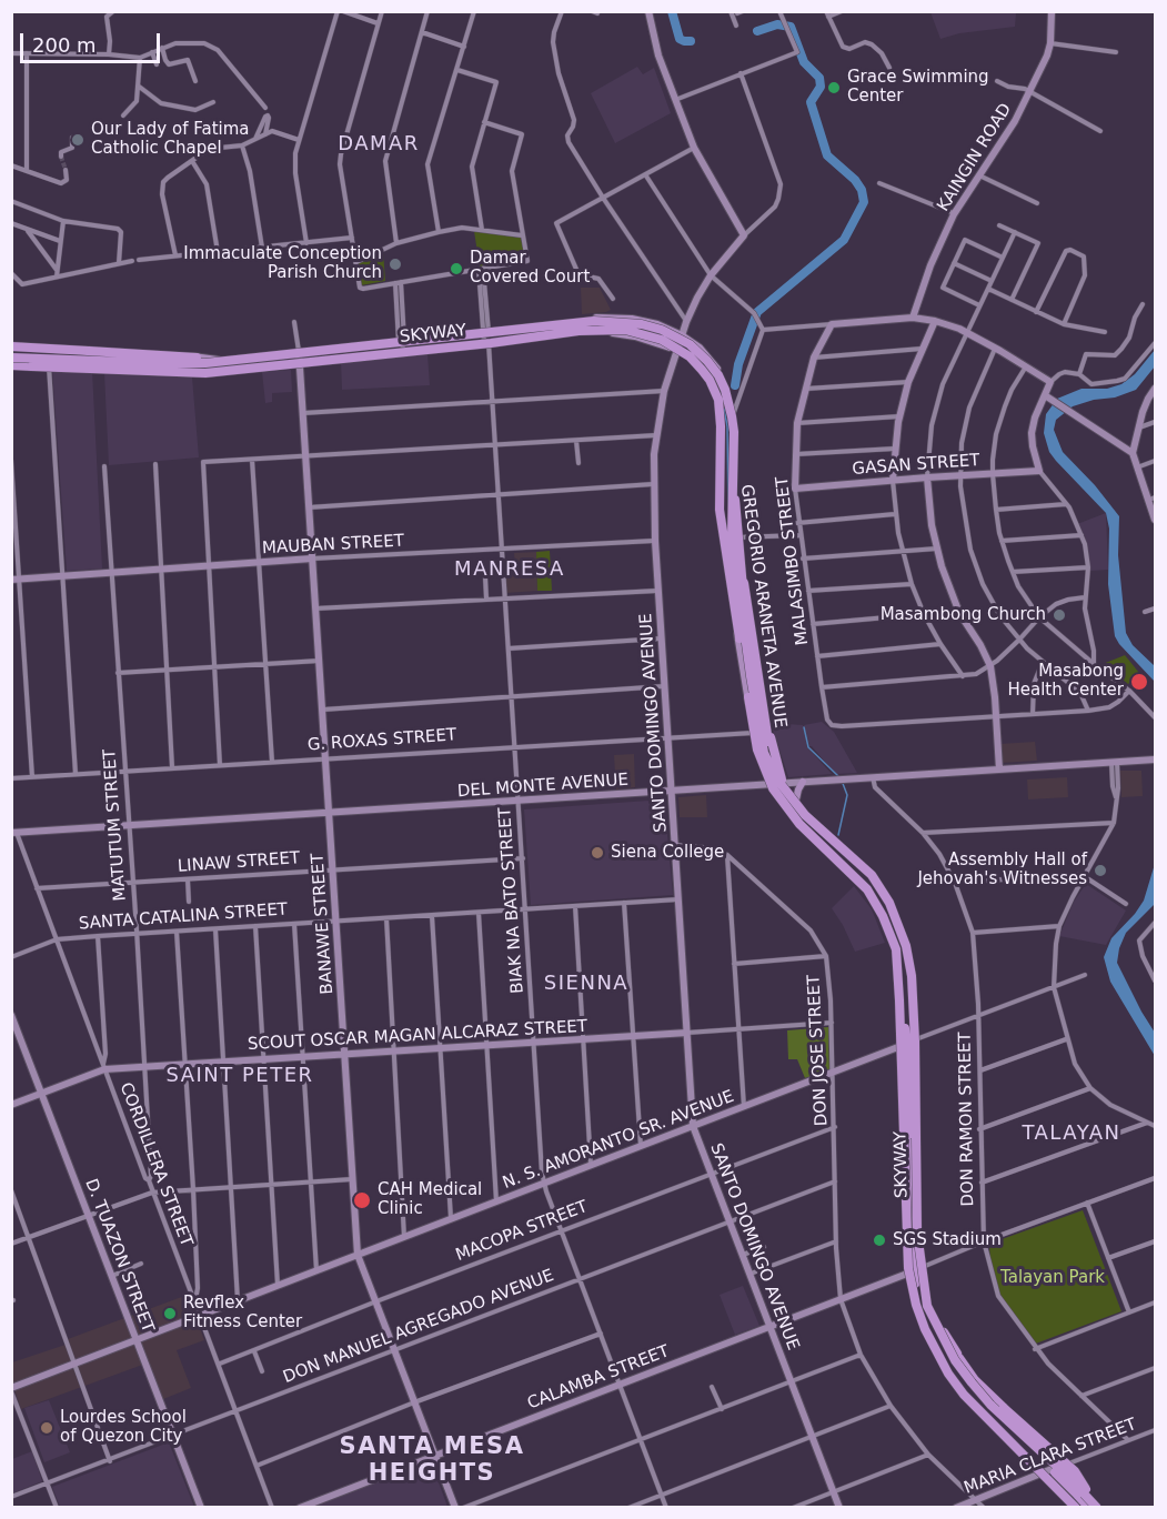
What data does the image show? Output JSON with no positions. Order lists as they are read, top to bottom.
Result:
{
  "streets": {
    "highway": ["SKYWAY"],
    "main road": ["GREGORIO ARANETA AVENUE"],
    "street": [
      "KAINGIN ROAD",
      "GASAN STREET",
      "MAUBAN STREET",
      "MALASIMBO STREET",
      "SANTO DOMINGO AVENUE",
      "G. ROXAS STREET",
      "DEL MONTE AVENUE",
      "MATUTUM STREET",
      "LINAW STREET",
      "BIAK NA BATO STREET",
      "SANTA CATALINA STREET",
      "BANAWE STREET",
      "SCOUT OSCAR MAGAN ALCARAZ STREET",
      "DON JOSE STREET",
      "DON RAMON STREET",
      "N. S. AMORANTO SR. AVENUE",
      "CORDILLERA STREET",
      "MACOPA STREET",
      "D. TUAZON STREET",
      "DON MANUEL AGREGADO AVENUE",
      "CALAMBA STREET",
      "MARIA CLARA STREET"
    ]
  },
  "crossings": [
    ["SKYWAY", "GREGORIO ARANETA AVENUE"],
    ["SKYWAY", "DEL MONTE AVENUE"],
    ["GASAN STREET", "MALASIMBO STREET"],
    ["MAUBAN STREET", "SANTO DOMINGO AVENUE"],
    ["MAUBAN STREET", "MATUTUM STREET"],
    ["MAUBAN STREET", "BIAK NA BATO STREET"],
    ["MAUBAN STREET", "BANAWE STREET"],
    ["GREGORIO ARANETA AVENUE", "SANTO DOMINGO AVENUE"],
    ["GREGORIO ARANETA AVENUE", "G. ROXAS STREET"],
    ["GREGORIO ARANETA AVENUE", "DEL MONTE AVENUE"],
    ["GREGORIO ARANETA AVENUE", "BIAK NA BATO STREET"],
    ["GREGORIO ARANETA AVENUE", "BANAWE STREET"],
    ["GREGORIO ARANETA AVENUE", "N. S. AMORANTO SR. AVENUE"],
    ["GREGORIO ARANETA AVENUE", "CALAMBA STREET"],
    ["SANTO DOMINGO AVENUE", "G. ROXAS STREET"],
    ["SANTO DOMINGO AVENUE", "DEL MONTE AVENUE"],
    ["SANTO DOMINGO AVENUE", "SANTA CATALINA STREET"],
    ["SANTO DOMINGO AVENUE", "SCOUT OSCAR MAGAN ALCARAZ STREET"],
    ["SANTO DOMINGO AVENUE", "DON JOSE STREET"],
    ["SANTO DOMINGO AVENUE", "N. S. AMORANTO SR. AVENUE"],
    ["SANTO DOMINGO AVENUE", "MACOPA STREET"],
    ["SANTO DOMINGO AVENUE", "DON MANUEL AGREGADO AVENUE"],
    ["SANTO DOMINGO AVENUE", "CALAMBA STREET"],
    ["G. ROXAS STREET", "MATUTUM STREET"],
    ["G. ROXAS STREET", "BIAK NA BATO STREET"],
    ["G. ROXAS STREET", "BANAWE STREET"],
    ["DEL MONTE AVENUE", "MATUTUM STREET"],
    ["DEL MONTE AVENUE", "BIAK NA BATO STREET"],
    ["DEL MONTE AVENUE", "BANAWE STREET"],
    ["DEL MONTE AVENUE", "DON RAMON STREET"],
    ["DEL MONTE AVENUE", "CORDILLERA STREET"],
    ["MATUTUM STREET", "LINAW STREET"],
    ["MATUTUM STREET", "SANTA CATALINA STREET"],
    ["MATUTUM STREET", "SCOUT OSCAR MAGAN ALCARAZ STREET"],
    ["MATUTUM STREET", "CORDILLERA STREET"],
    ["LINAW STREET", "BIAK NA BATO STREET"],
    ["LINAW STREET", "BANAWE STREET"],
    ["LINAW STREET", "CORDILLERA STREET"],
    ["BIAK NA BATO STREET", "SANTA CATALINA STREET"],
    ["BIAK NA BATO STREET", "SCOUT OSCAR MAGAN ALCARAZ STREET"],
    ["BIAK NA BATO STREET", "N. S. AMORANTO SR. AVENUE"],
    ["BIAK NA BATO STREET", "MACOPA STREET"],
    ["BIAK NA BATO STREET", "DON MANUEL AGREGADO AVENUE"],
    ["BIAK NA BATO STREET", "CALAMBA STREET"],
    ["SANTA CATALINA STREET", "BANAWE STREET"],
    ["SANTA CATALINA STREET", "CORDILLERA STREET"],
    ["BANAWE STREET", "SCOUT OSCAR MAGAN ALCARAZ STREET"],
    ["BANAWE STREET", "N. S. AMORANTO SR. AVENUE"],
    ["BANAWE STREET", "MACOPA STREET"],
    ["BANAWE STREET", "DON MANUEL AGREGADO AVENUE"],
    ["BANAWE STREET", "CALAMBA STREET"],
    ["SCOUT OSCAR MAGAN ALCARAZ STREET", "DON JOSE STREET"],
    ["SCOUT OSCAR MAGAN ALCARAZ STREET", "CORDILLERA STREET"],
    ["SCOUT OSCAR MAGAN ALCARAZ STREET", "D. TUAZON STREET"],
    ["DON JOSE STREET", "N. S. AMORANTO SR. AVENUE"],
    ["DON JOSE STREET", "MACOPA STREET"],
    ["DON JOSE STREET", "DON MANUEL AGREGADO AVENUE"],
    ["DON JOSE STREET", "CALAMBA STREET"],
    ["DON JOSE STREET", "MARIA CLARA STREET"],
    ["DON RAMON STREET", "N. S. AMORANTO SR. AVENUE"],
    ["DON RAMON STREET", "MARIA CLARA STREET"],
    ["N. S. AMORANTO SR. AVENUE", "CORDILLERA STREET"],
    ["N. S. AMORANTO SR. AVENUE", "D. TUAZON STREET"],
    ["CORDILLERA STREET", "MACOPA STREET"],
    ["CORDILLERA STREET", "DON MANUEL AGREGADO AVENUE"],
    ["D. TUAZON STREET", "DON MANUEL AGREGADO AVENUE"]
  ],
  "districts": [
    "DAMAR",
    "MANRESA",
    "SIENNA",
    "SAINT PETER",
    "TALAYAN",
    "SANTA MESA HEIGHTS"
  ],
  "parks": ["Talayan Park"],
  "places": [
    "Grace Swimming Center",
    "Our Lady of Fatima Catholic Chapel",
    "Immaculate Conception Parish Church",
    "Damar Covered Court",
    "Masambong Church",
    "Masabong Health Center",
    "Siena College",
    "Assembly Hall of Jehovah's Witnesses",
    "CAH Medical Clinic",
    "SGS Stadium",
    "Revflex Fitness Center",
    "Lourdes School of Quezon City"
  ],
  "scale_bar": "200 m"
}
